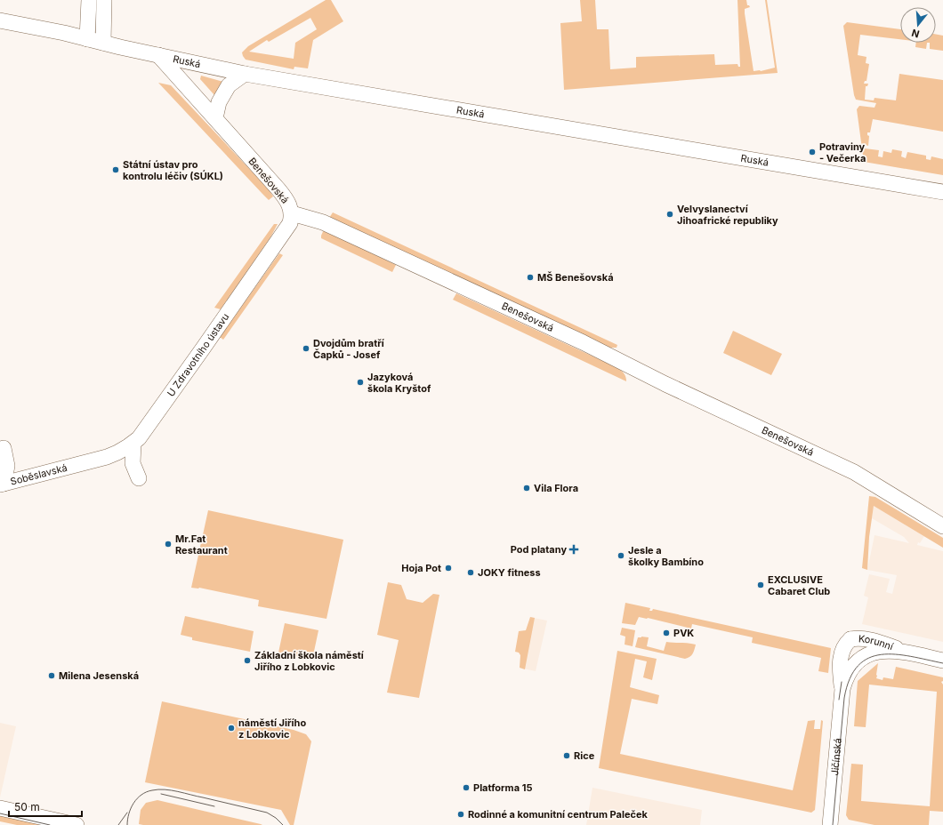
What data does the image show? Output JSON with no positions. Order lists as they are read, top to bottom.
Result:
{
  "streets": {
    "street": [
      "Ruská",
      "Benešovská",
      "U Zdravotního ústavu",
      "Soběslavská",
      "Korunní",
      "Jičínská"
    ]
  },
  "crossings": [
    ["Ruská", "Benešovská"],
    ["Benešovská", "U Zdravotního ústavu"],
    ["U Zdravotního ústavu", "Soběslavská"],
    ["Korunní", "Jičínská"]
  ],
  "places": {
    "other": [
      "Potraviny - Večerka",
      "Státní ústav pro kontrolu léčiv (SÚKL)",
      "Velvyslanectví Jihoafrické republiky",
      "MŠ Benešovská",
      "Dvojdům bratří Čapků - Josef",
      "Jazyková škola Kryštof",
      "Vila Flora",
      "Mr.Fat Restaurant",
      "Jesle a školky Bambíno",
      "Hoja Pot",
      "JOKY fitness",
      "EXCLUSIVE Cabaret Club",
      "PVK",
      "Základní škola náměstí Jiřího z Lobkovic",
      "Milena Jesenská",
      "náměstí Jiřího z Lobkovic",
      "Rice",
      "Platforma 15",
      "Rodinné a komunitní centrum Paleček"
    ],
    "health": ["Pod platany"]
  },
  "scale_bar": "50 m",
  "north": "bottom"
}
